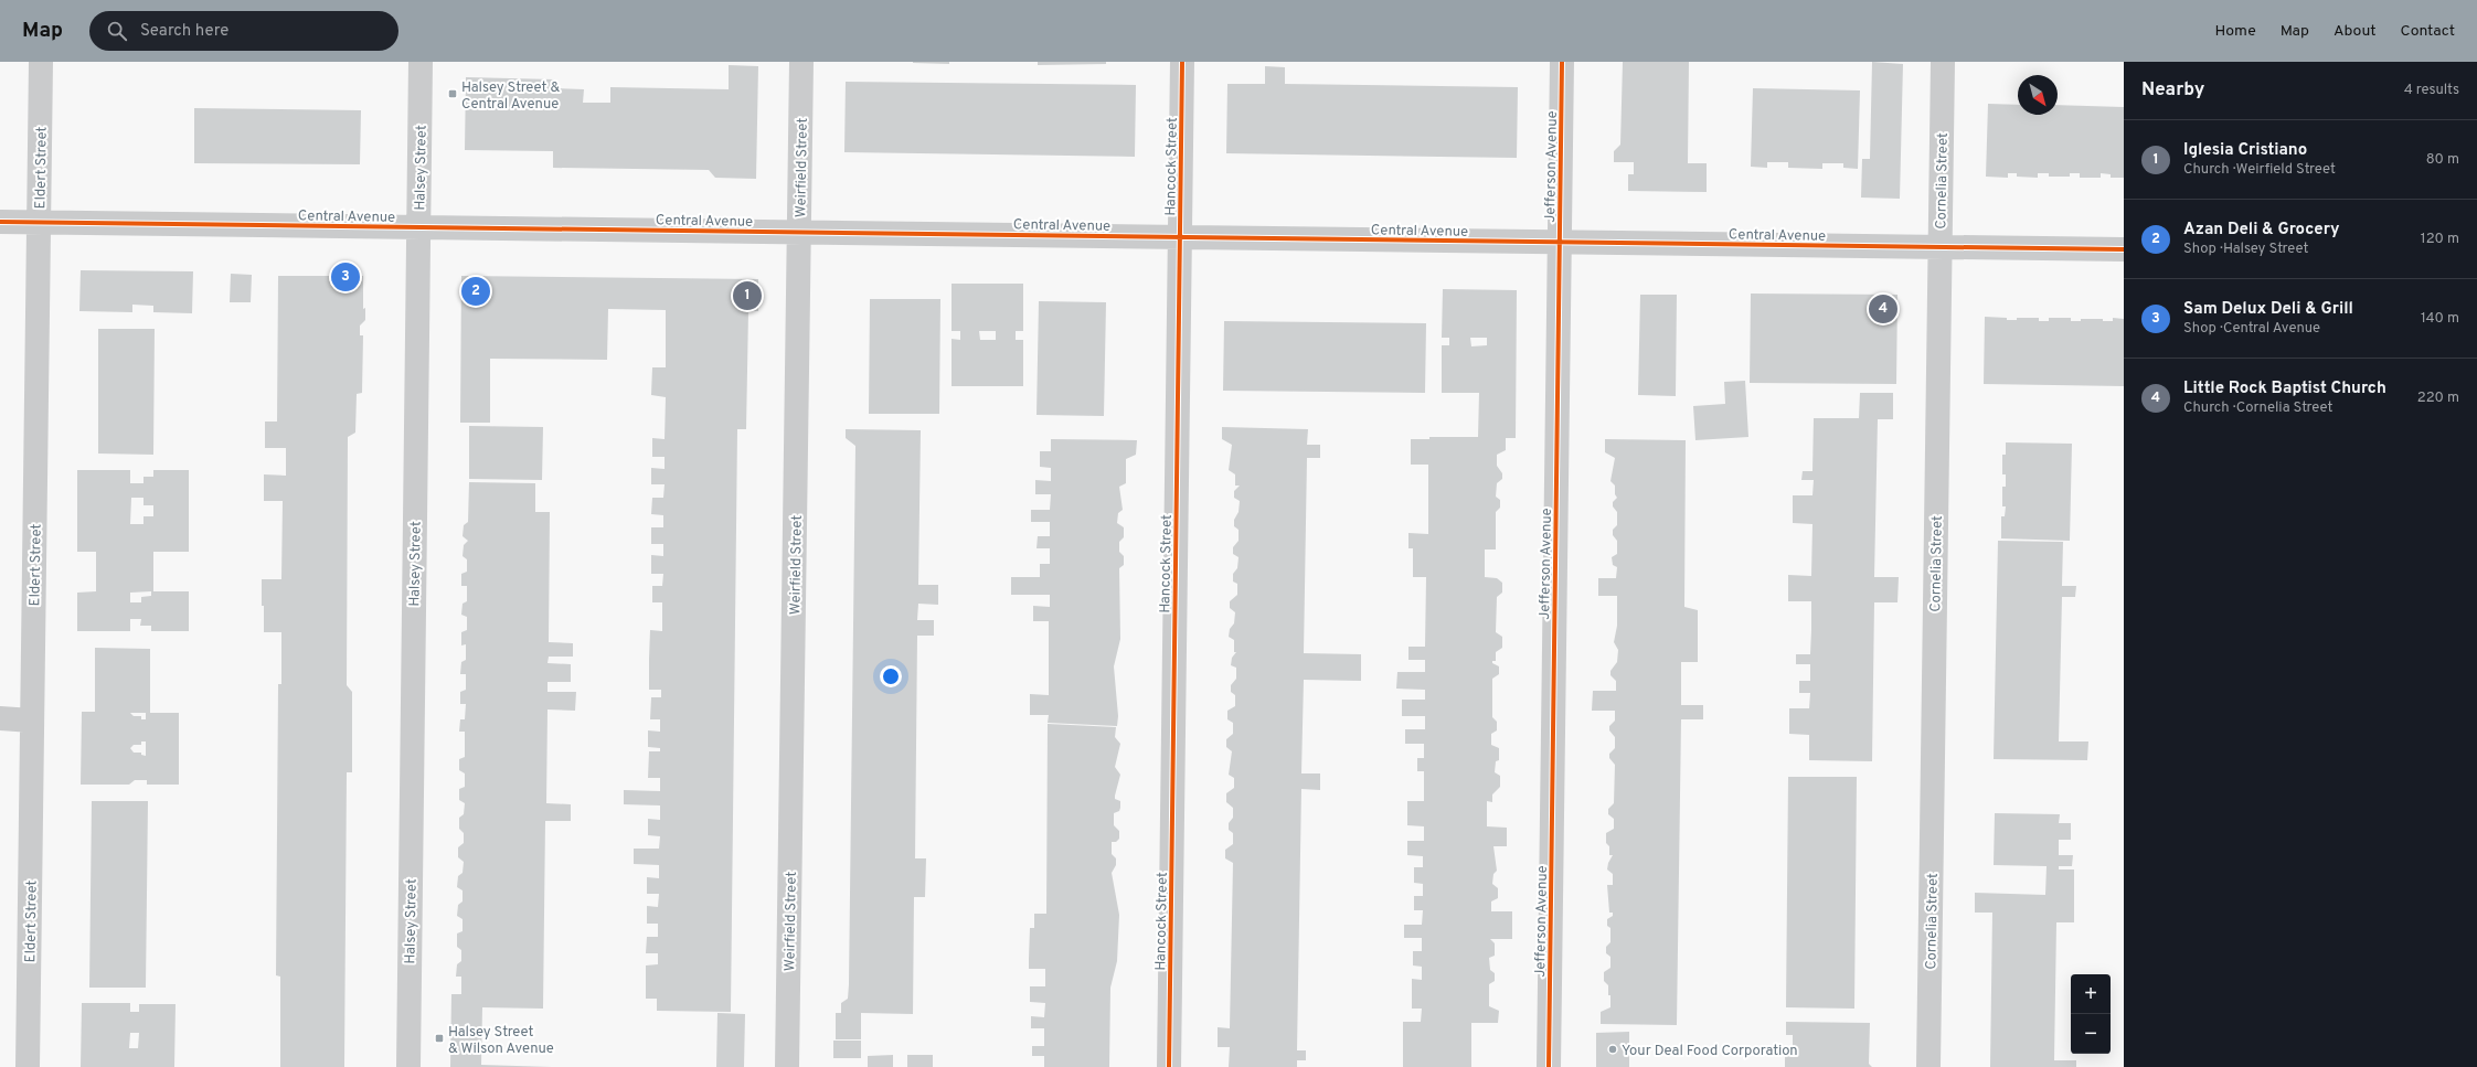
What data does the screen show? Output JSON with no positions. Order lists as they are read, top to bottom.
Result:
{
  "streets": {
    "street": [
      "Hancock Street",
      "Jefferson Avenue",
      "Eldert Street",
      "Halsey Street",
      "Weirfield Street",
      "Cornelia Street",
      "Central Avenue"
    ]
  },
  "crossings": [
    ["Hancock Street", "Central Avenue"],
    ["Jefferson Avenue", "Central Avenue"],
    ["Eldert Street", "Central Avenue"],
    ["Halsey Street", "Central Avenue"],
    ["Weirfield Street", "Central Avenue"],
    ["Cornelia Street", "Central Avenue"]
  ],
  "places": {
    "transit": ["Halsey Street & Central Avenue", "Halsey Street & Wilson Avenue"],
    "other": ["Your Deal Food Corporation"]
  },
  "north": "bottom right",
  "page": {
    "header": "Map",
    "search": "Search here",
    "nav": [
      "Home",
      "Map",
      "About",
      "Contact"
    ],
    "heading": ["Nearby", "4 results"],
    "list": [
      {
        "mark": "1",
        "name": "Iglesia Cristiano",
        "note": "Church · Weirfield Street",
        "value": "80 m"
      },
      {
        "mark": "2",
        "name": "Azan Deli & Grocery",
        "note": "Shop · Halsey Street",
        "value": "120 m"
      },
      {
        "mark": "3",
        "name": "Sam Delux Deli & Grill",
        "note": "Shop · Central Avenue",
        "value": "140 m"
      },
      {
        "mark": "4",
        "name": "Little Rock Baptist Church",
        "note": "Church · Cornelia Street",
        "value": "220 m"
      }
    ],
    "pins": [
      "3",
      "2",
      "1",
      "4"
    ],
    "map_buttons": ["+", "−"]
  }
}
